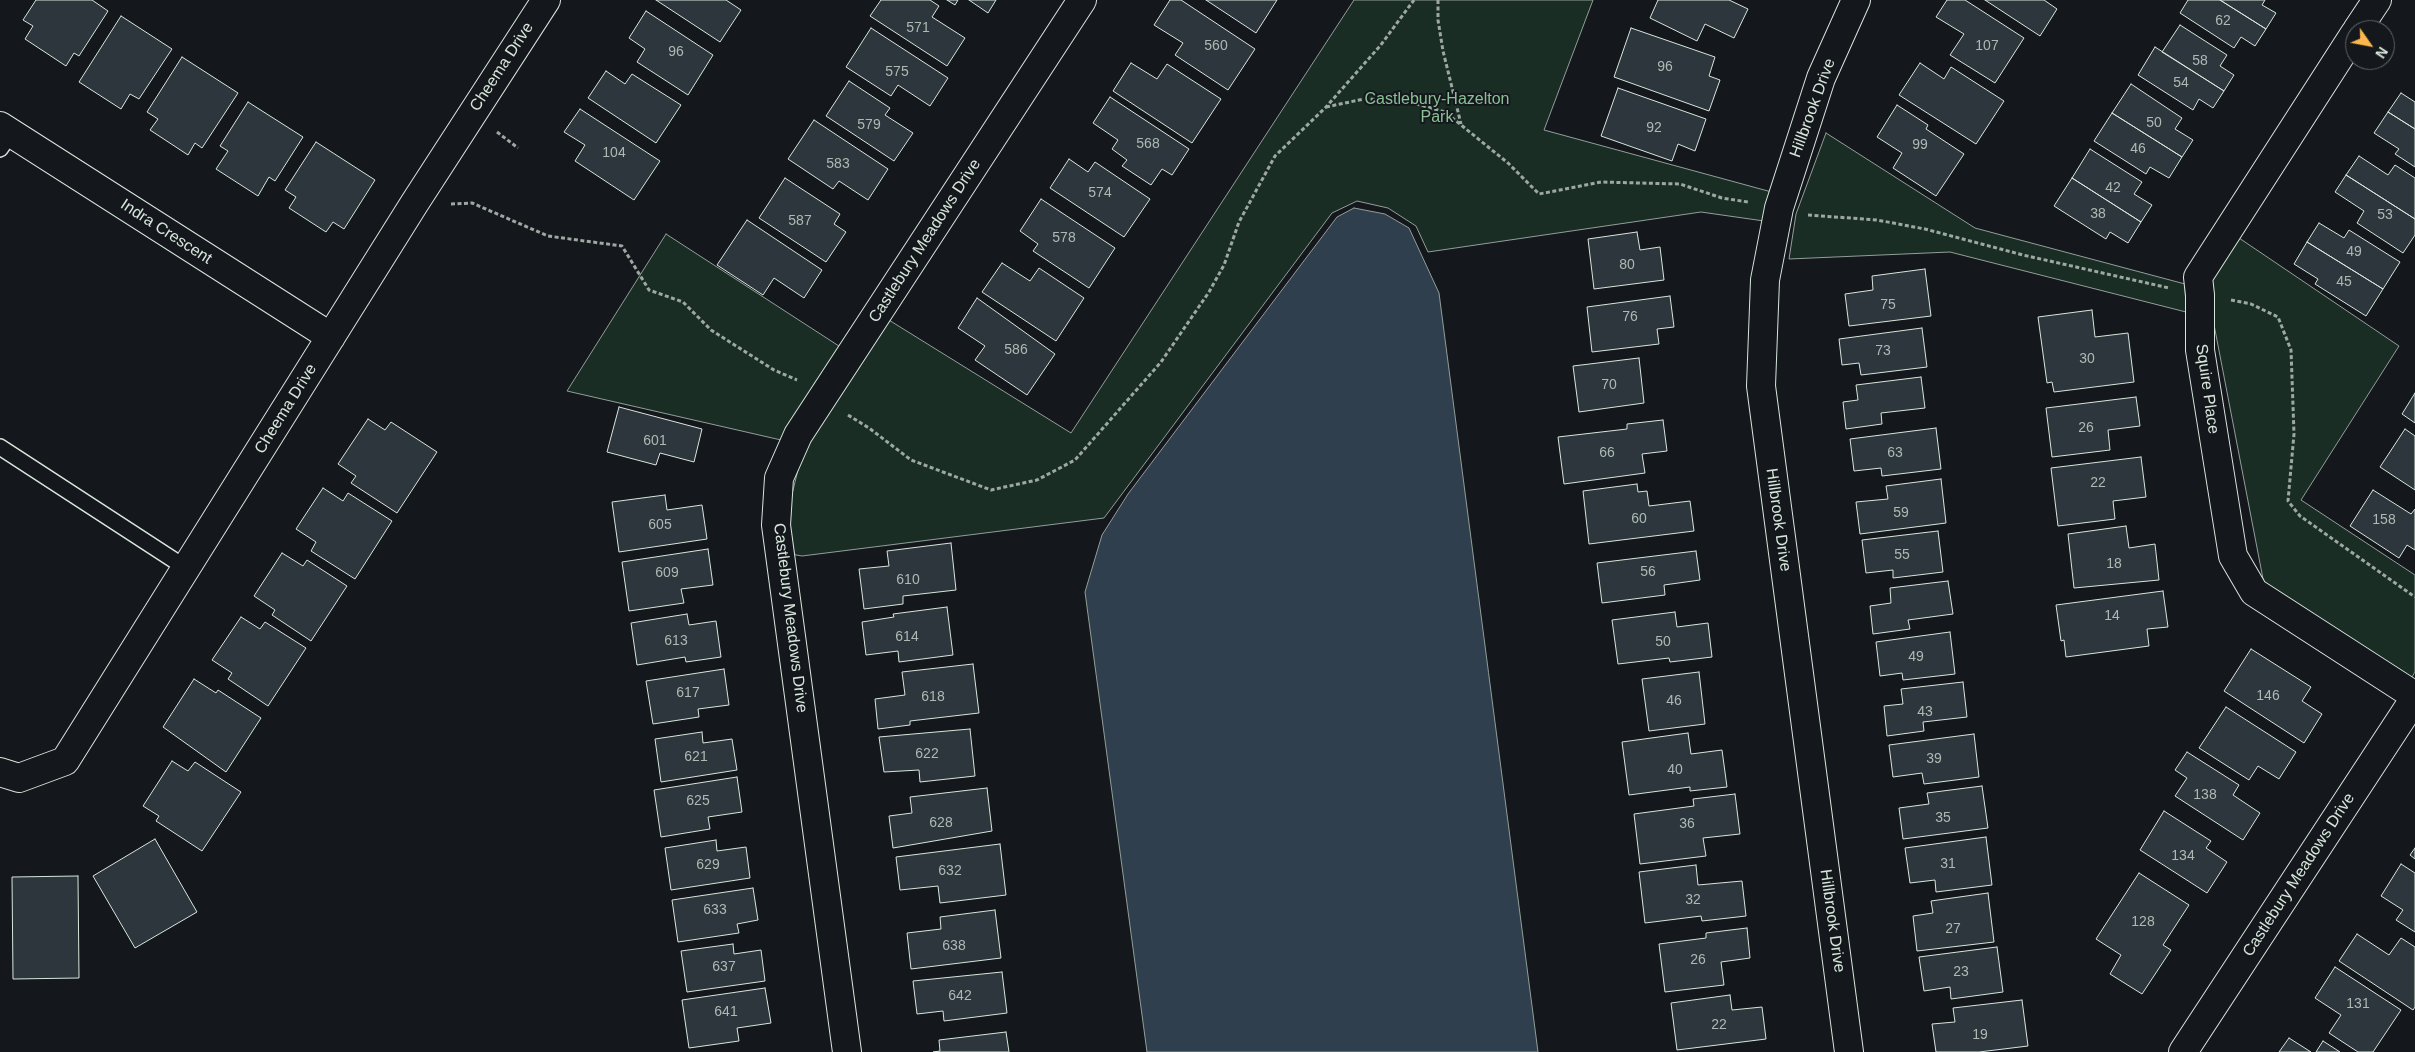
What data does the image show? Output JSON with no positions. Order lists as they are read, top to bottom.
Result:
{
  "streets": {
    "street": [
      "Cheema Drive",
      "Hillbrook Drive",
      "Indra Crescent",
      "Castlebury Meadows Drive",
      "Squire Place"
    ]
  },
  "crossings": [
    ["Cheema Drive", "Indra Crescent"],
    ["Castlebury Meadows Drive", "Squire Place"]
  ],
  "parks": ["Castlebury-Hazelton Park"],
  "house_numbers": [
    "62",
    "571",
    "560",
    "107",
    "96",
    "58",
    "96",
    "575",
    "54",
    "50",
    "579",
    "92",
    "568",
    "99",
    "46",
    "104",
    "583",
    "42",
    "574",
    "38",
    "53",
    "587",
    "578",
    "49",
    "80",
    "45",
    "75",
    "76",
    "586",
    "73",
    "30",
    "70",
    "26",
    "601",
    "66",
    "63",
    "22",
    "59",
    "60",
    "158",
    "605",
    "55",
    "18",
    "56",
    "609",
    "610",
    "14",
    "614",
    "613",
    "50",
    "49",
    "617",
    "146",
    "618",
    "46",
    "43",
    "622",
    "621",
    "39",
    "40",
    "138",
    "625",
    "35",
    "628",
    "36",
    "134",
    "31",
    "629",
    "632",
    "32",
    "633",
    "128",
    "27",
    "638",
    "26",
    "637",
    "23",
    "642",
    "131",
    "641",
    "22",
    "19"
  ],
  "north": "bottom right"
}
